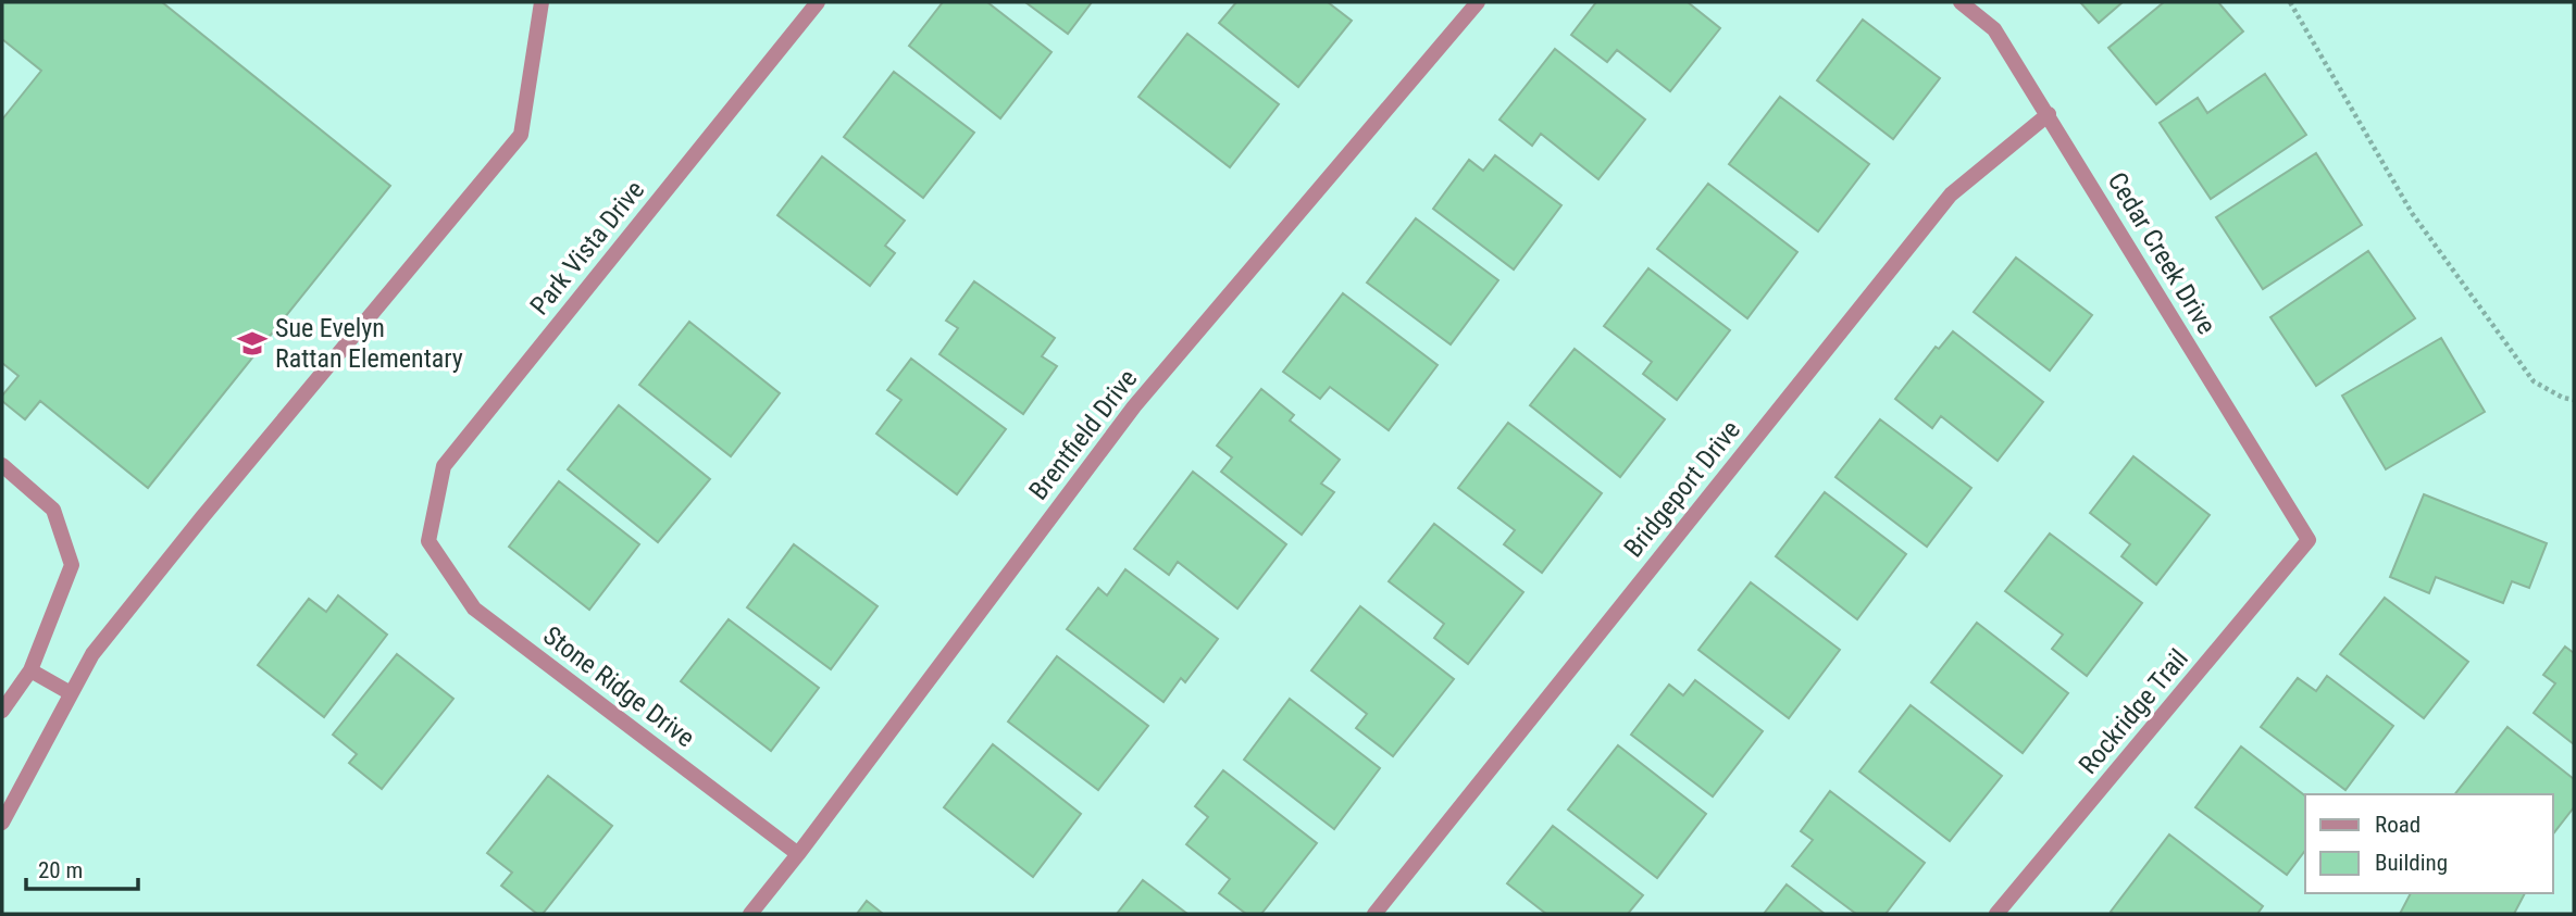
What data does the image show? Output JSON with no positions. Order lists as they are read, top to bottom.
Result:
{
  "streets": {
    "street": [
      "Park Vista Drive",
      "Cedar Creek Drive",
      "Brentfield Drive",
      "Bridgeport Drive",
      "Stone Ridge Drive",
      "Rockridge Trail"
    ]
  },
  "crossings": [
    ["Park Vista Drive", "Stone Ridge Drive"],
    ["Cedar Creek Drive", "Bridgeport Drive"],
    ["Cedar Creek Drive", "Rockridge Trail"],
    ["Brentfield Drive", "Stone Ridge Drive"]
  ],
  "places": {
    "school or university": ["Sue Evelyn Rattan Elementary"]
  },
  "legend": ["Road", "Building"],
  "scale_bar": "20 m"
}
